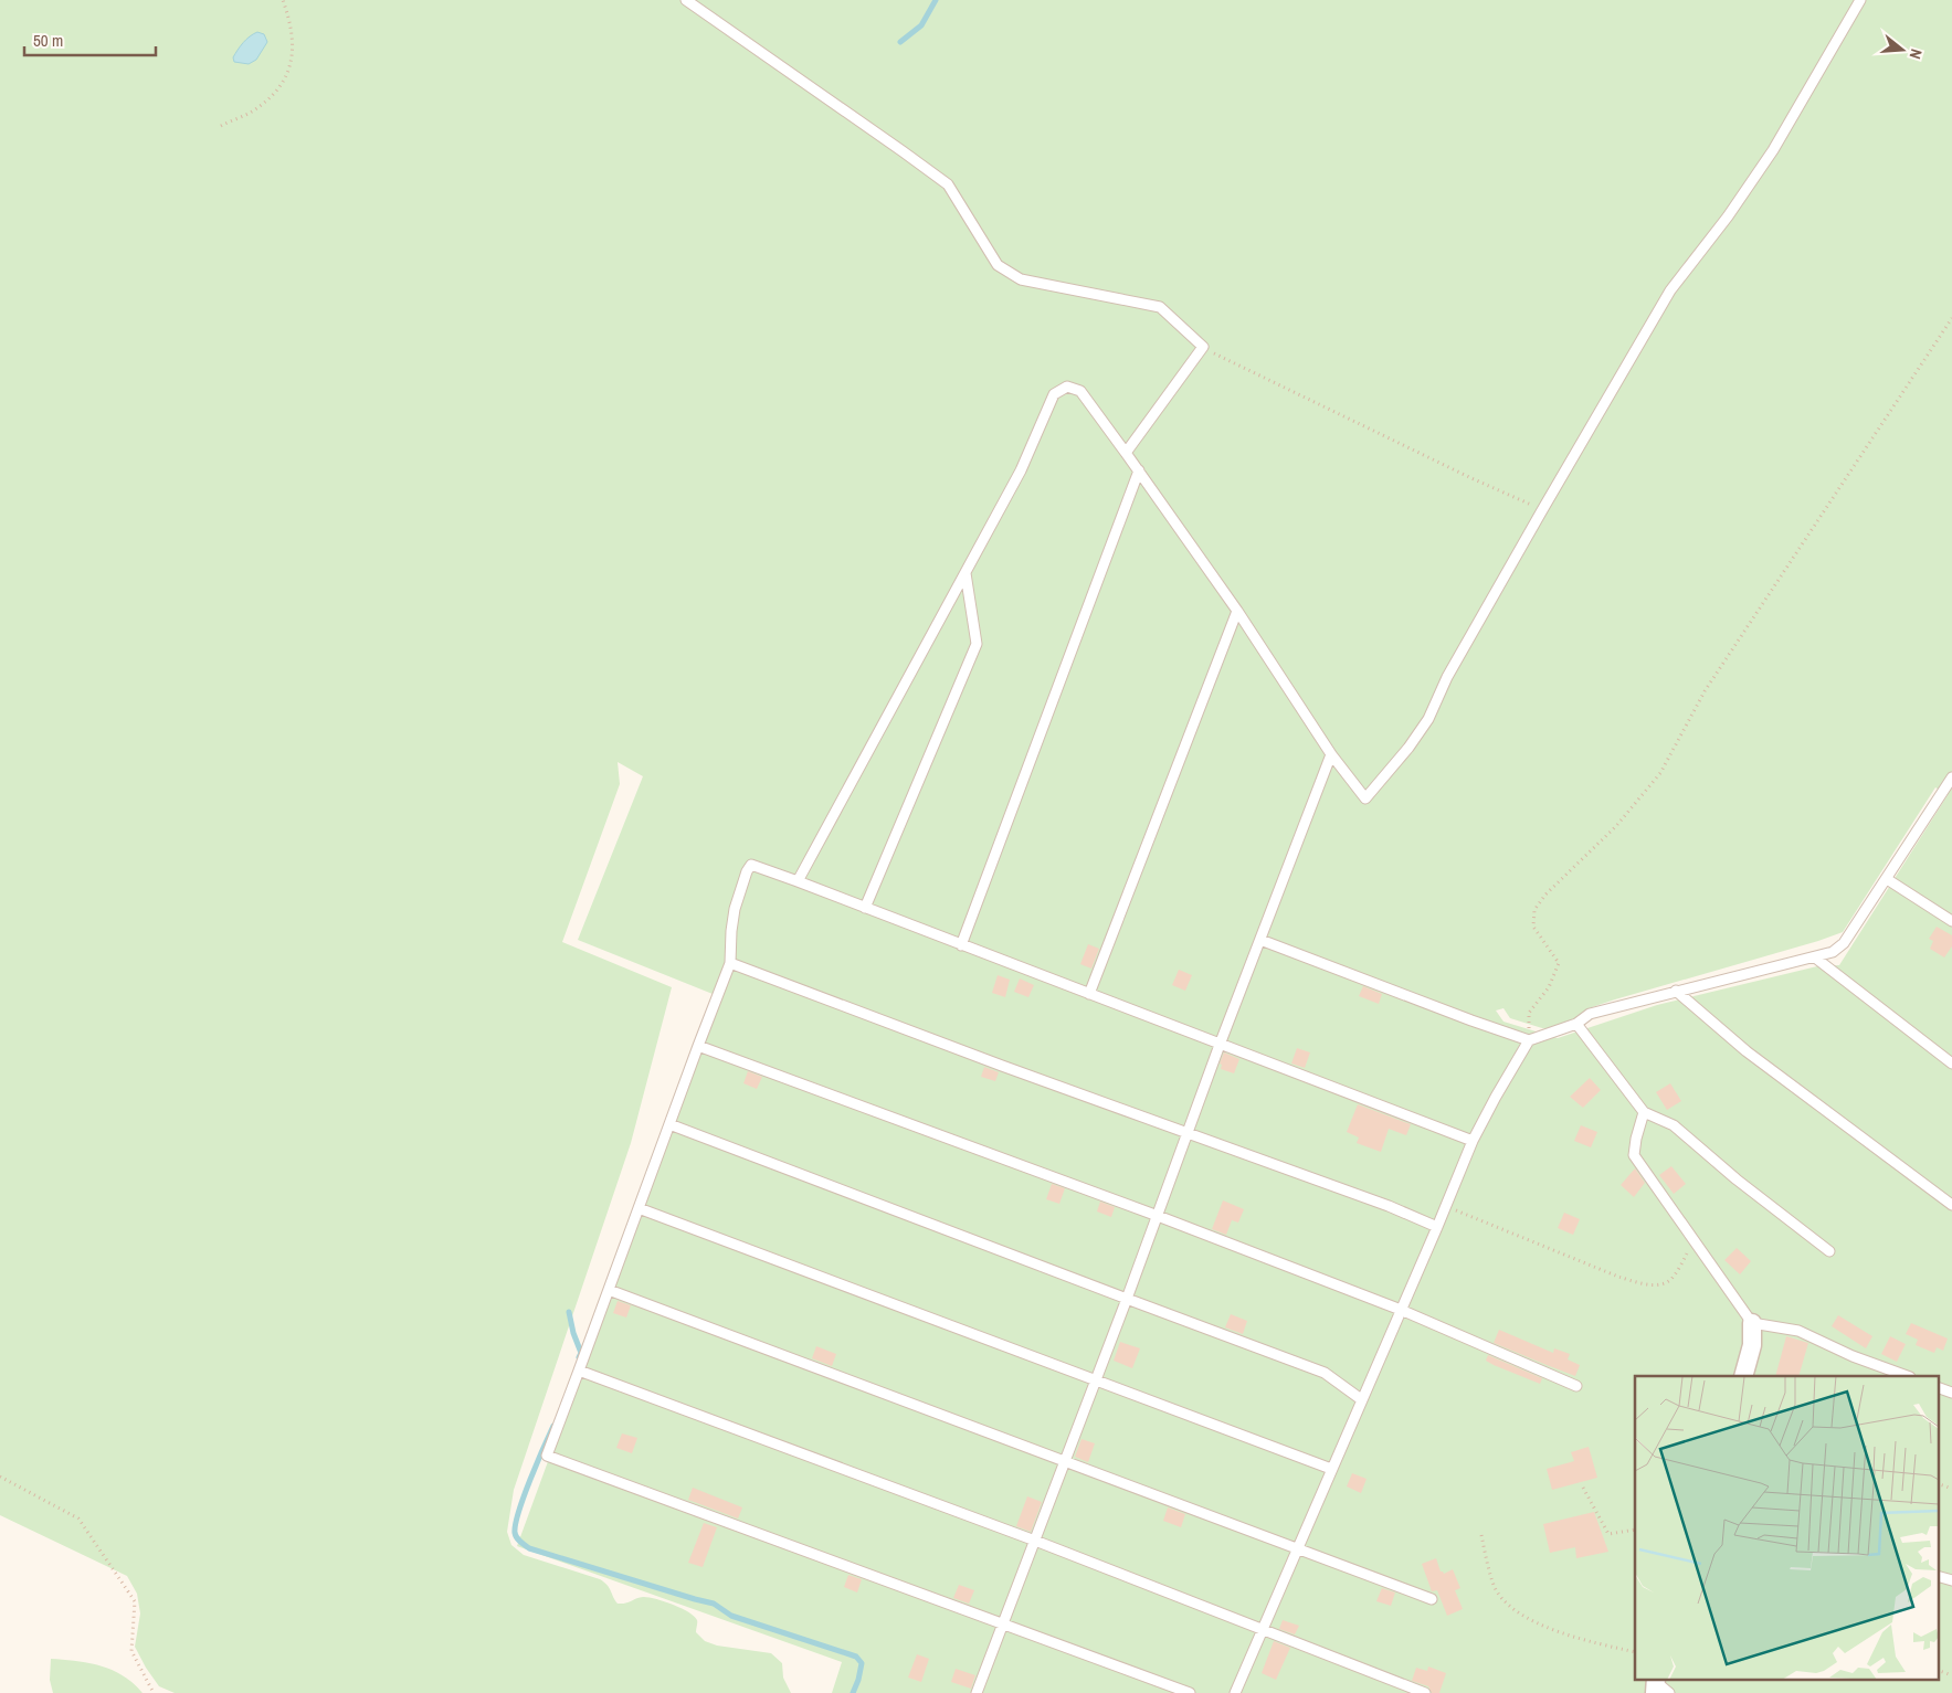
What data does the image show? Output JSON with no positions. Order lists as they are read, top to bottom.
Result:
{
  "scale_bar": "50 m",
  "north": "right"
}
